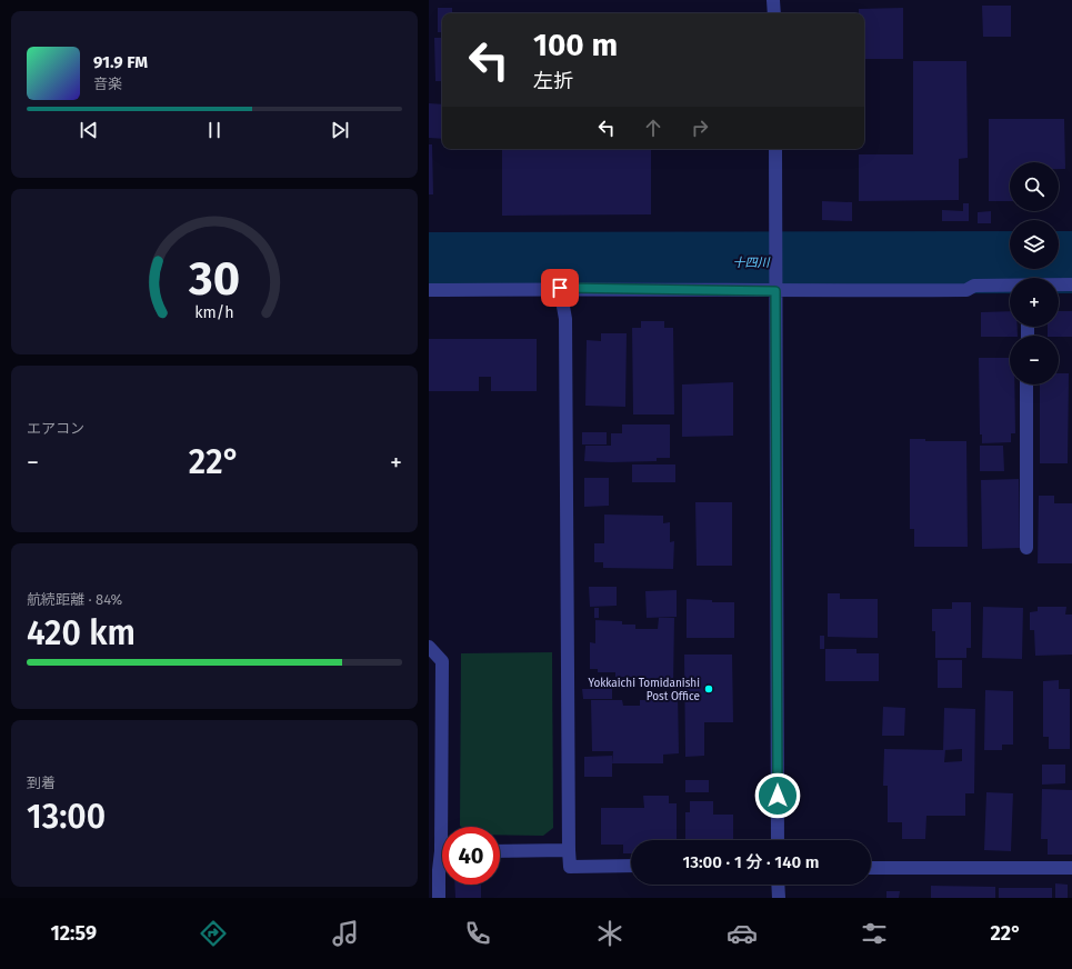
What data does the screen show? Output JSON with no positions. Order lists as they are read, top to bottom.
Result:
{
  "water": ["十四川"],
  "places": ["Yokkaichi Tomidanishi Post Office"],
  "page": {
    "turn": ["100 m", "左折"],
    "song": ["91.9 FM", "音楽"],
    "map_buttons": ["+", "−"],
    "tile": [
      "エアコン",
      ["航続距離 · 84%", "420 km"],
      ["到着", "13:00"]
    ],
    "heat": ["−", "22°", "+"],
    "limit": "40",
    "trip": "13:00 · 1 分 · 140 m",
    "tabs": ["12:59", "22°"],
    "gauge": ["30", "km/h"]
  }
}
